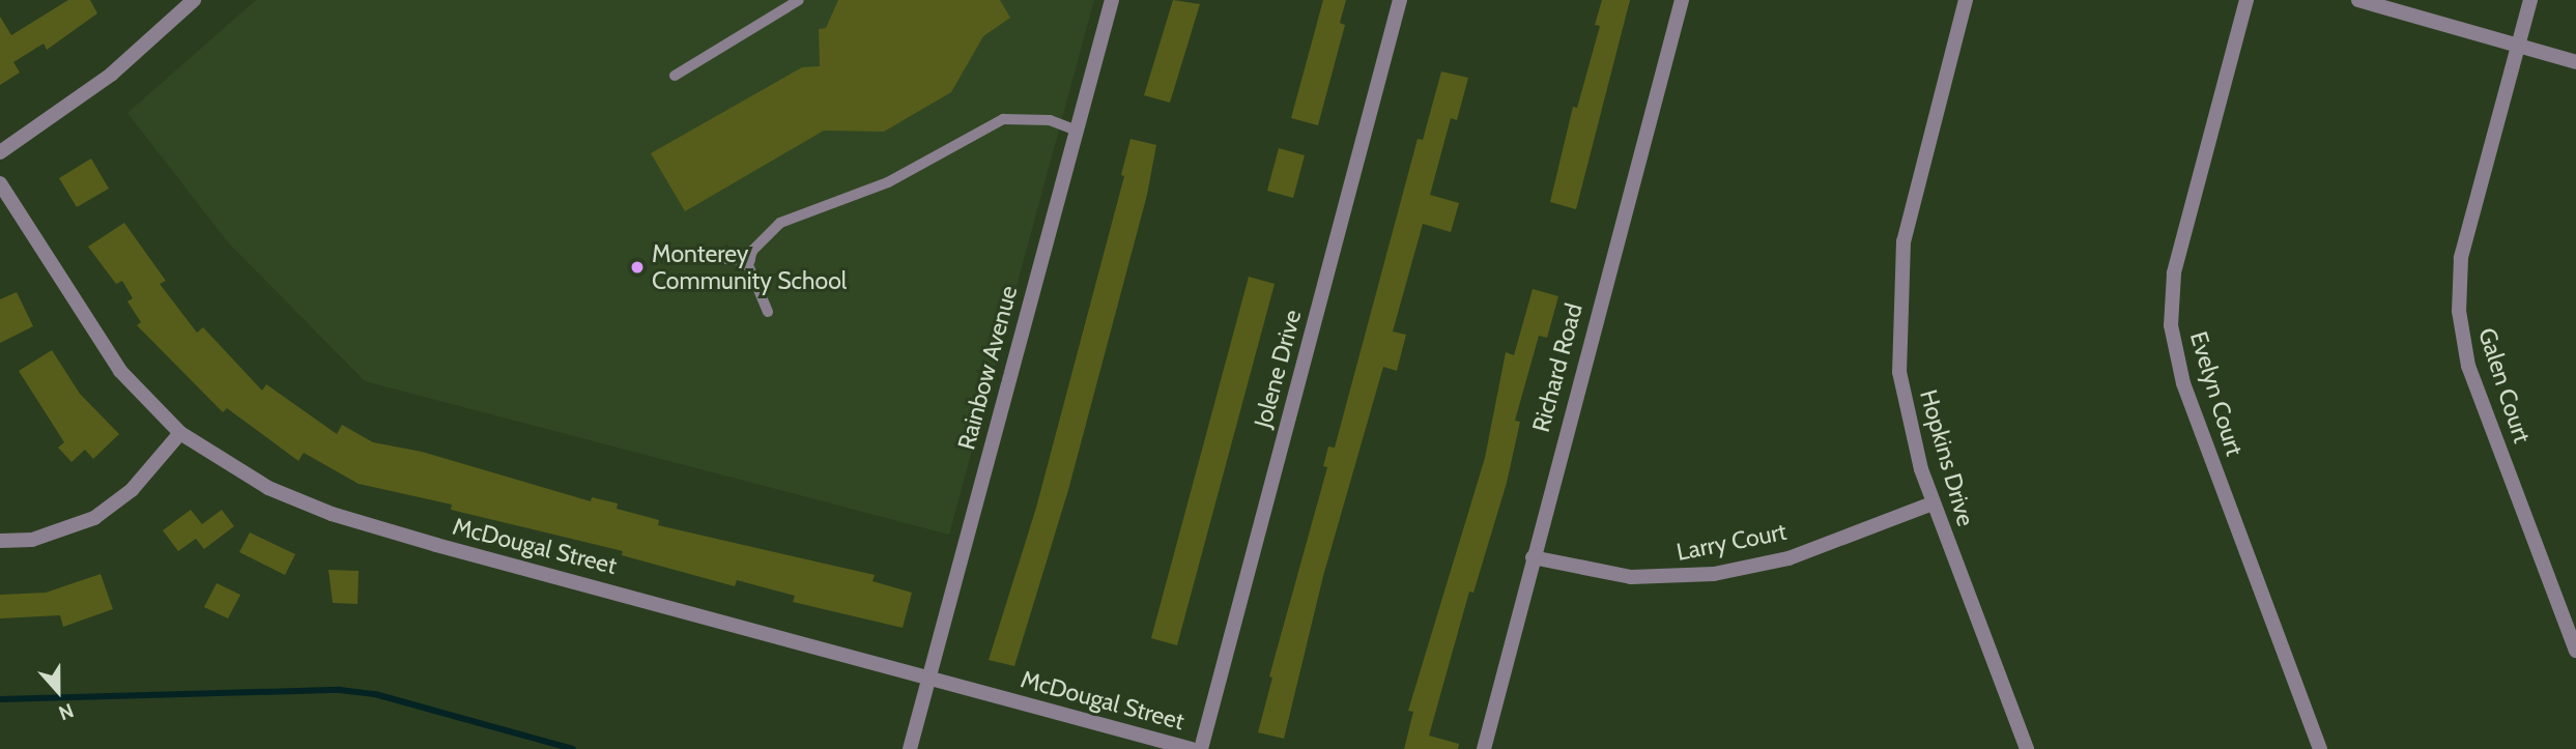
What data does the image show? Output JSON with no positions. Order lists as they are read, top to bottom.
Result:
{
  "streets": {
    "street": [
      "Rainbow Avenue",
      "Richard Road",
      "Jolene Drive",
      "Galen Court",
      "Evelyn Court",
      "Hopkins Drive",
      "Larry Court",
      "McDougal Street"
    ]
  },
  "crossings": [
    ["Rainbow Avenue", "McDougal Street"],
    ["Richard Road", "Larry Court"],
    ["Hopkins Drive", "Larry Court"]
  ],
  "places": ["Monterey Community School"],
  "north": "bottom"
}
